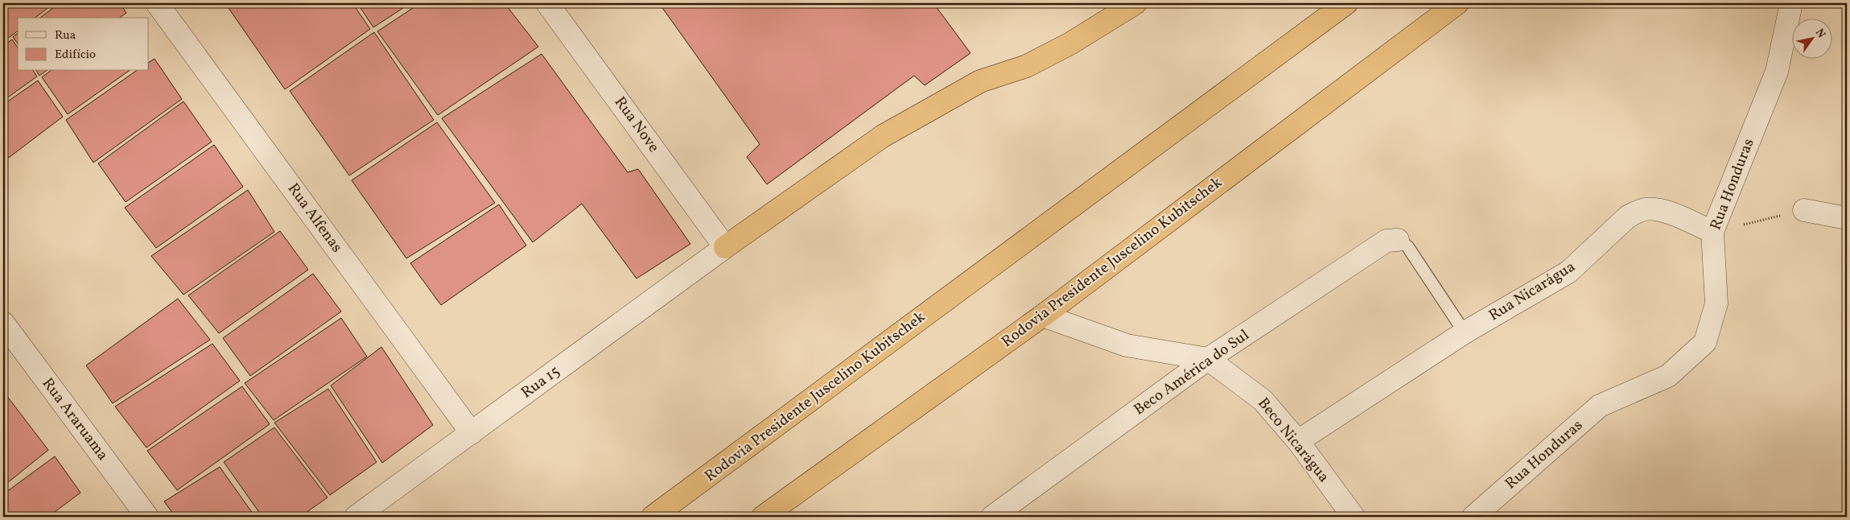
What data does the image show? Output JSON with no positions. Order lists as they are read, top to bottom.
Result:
{
  "streets": {
    "highway": ["Rodovia Presidente Juscelino Kubitschek"],
    "street": [
      "Rua Nove",
      "Rua Honduras",
      "Rua Alfenas",
      "Rua Nicarágua",
      "Beco América do Sul",
      "Rua 15",
      "Rua Araruama",
      "Beco Nicarágua"
    ]
  },
  "crossings": [
    ["Rua Nove", "Rua 15"],
    ["Rua Honduras", "Rua Nicarágua"],
    ["Rua Alfenas", "Rua 15"],
    ["Rodovia Presidente Juscelino Kubitschek", "Beco Nicarágua"],
    ["Rua Nicarágua", "Beco Nicarágua"],
    ["Beco América do Sul", "Beco Nicarágua"]
  ],
  "legend": ["Rua", "Edifício"],
  "north": "top right"
}
